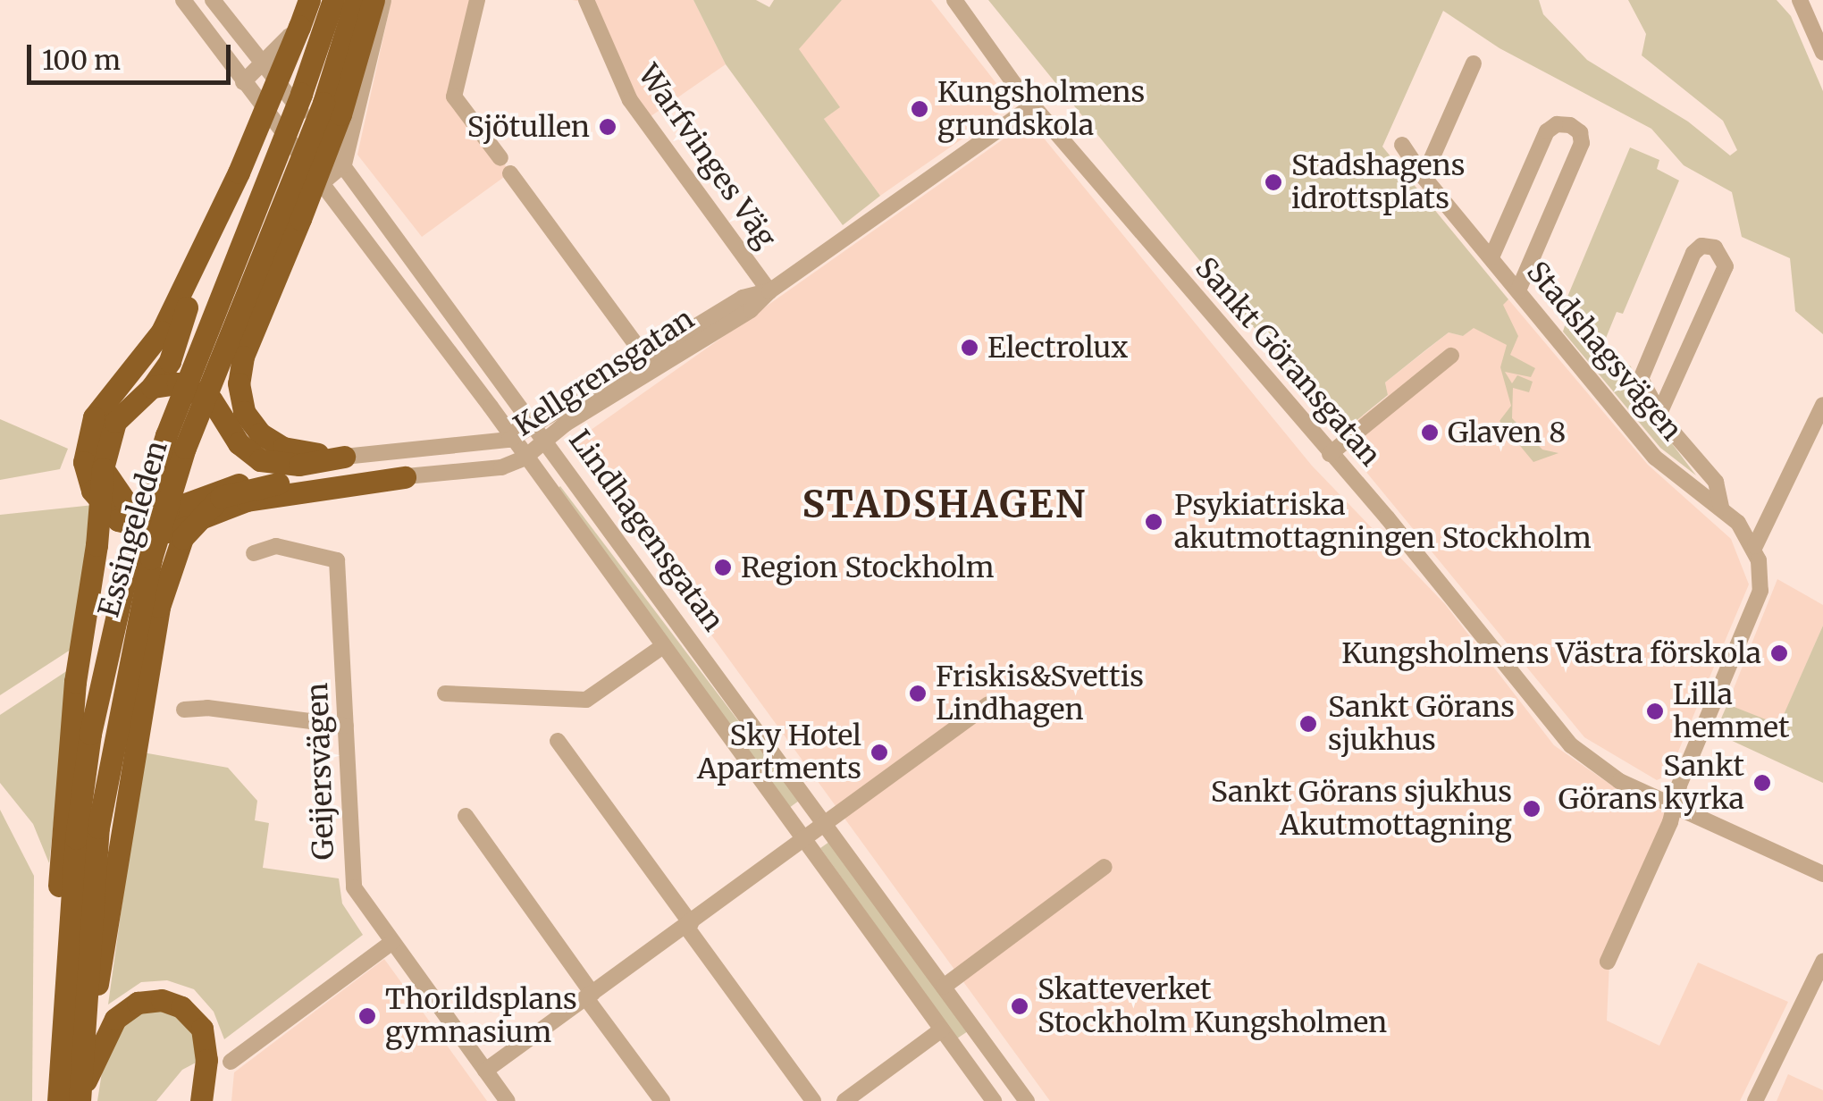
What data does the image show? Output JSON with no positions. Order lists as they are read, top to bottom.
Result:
{
  "streets": {
    "highway": ["Essingeleden"],
    "street": [
      "Warfvinges Väg",
      "Stadshagsvägen",
      "Sankt Göransgatan",
      "Kellgrensgatan",
      "Lindhagensgatan",
      "Geijersvägen"
    ]
  },
  "crossings": [
    ["Warfvinges Väg", "Kellgrensgatan"],
    ["Sankt Göransgatan", "Kellgrensgatan"],
    ["Kellgrensgatan", "Lindhagensgatan"]
  ],
  "districts": ["STADSHAGEN"],
  "places": [
    "Kungsholmens grundskola",
    "Sjötullen",
    "Stadshagens idrottsplats",
    "Electrolux",
    "Glaven 8",
    "Psykiatriska akutmottagningen Stockholm",
    "Region Stockholm",
    "Kungsholmens Västra förskola",
    "Friskis&Svettis Lindhagen",
    "Lilla hemmet",
    "Sankt Görans sjukhus",
    "Sky Hotel Apartments",
    "Sankt Görans kyrka",
    "Sankt Görans sjukhus Akutmottagning",
    "Skatteverket Stockholm Kungsholmen",
    "Thorildsplans gymnasium"
  ],
  "scale_bar": "100 m"
}
